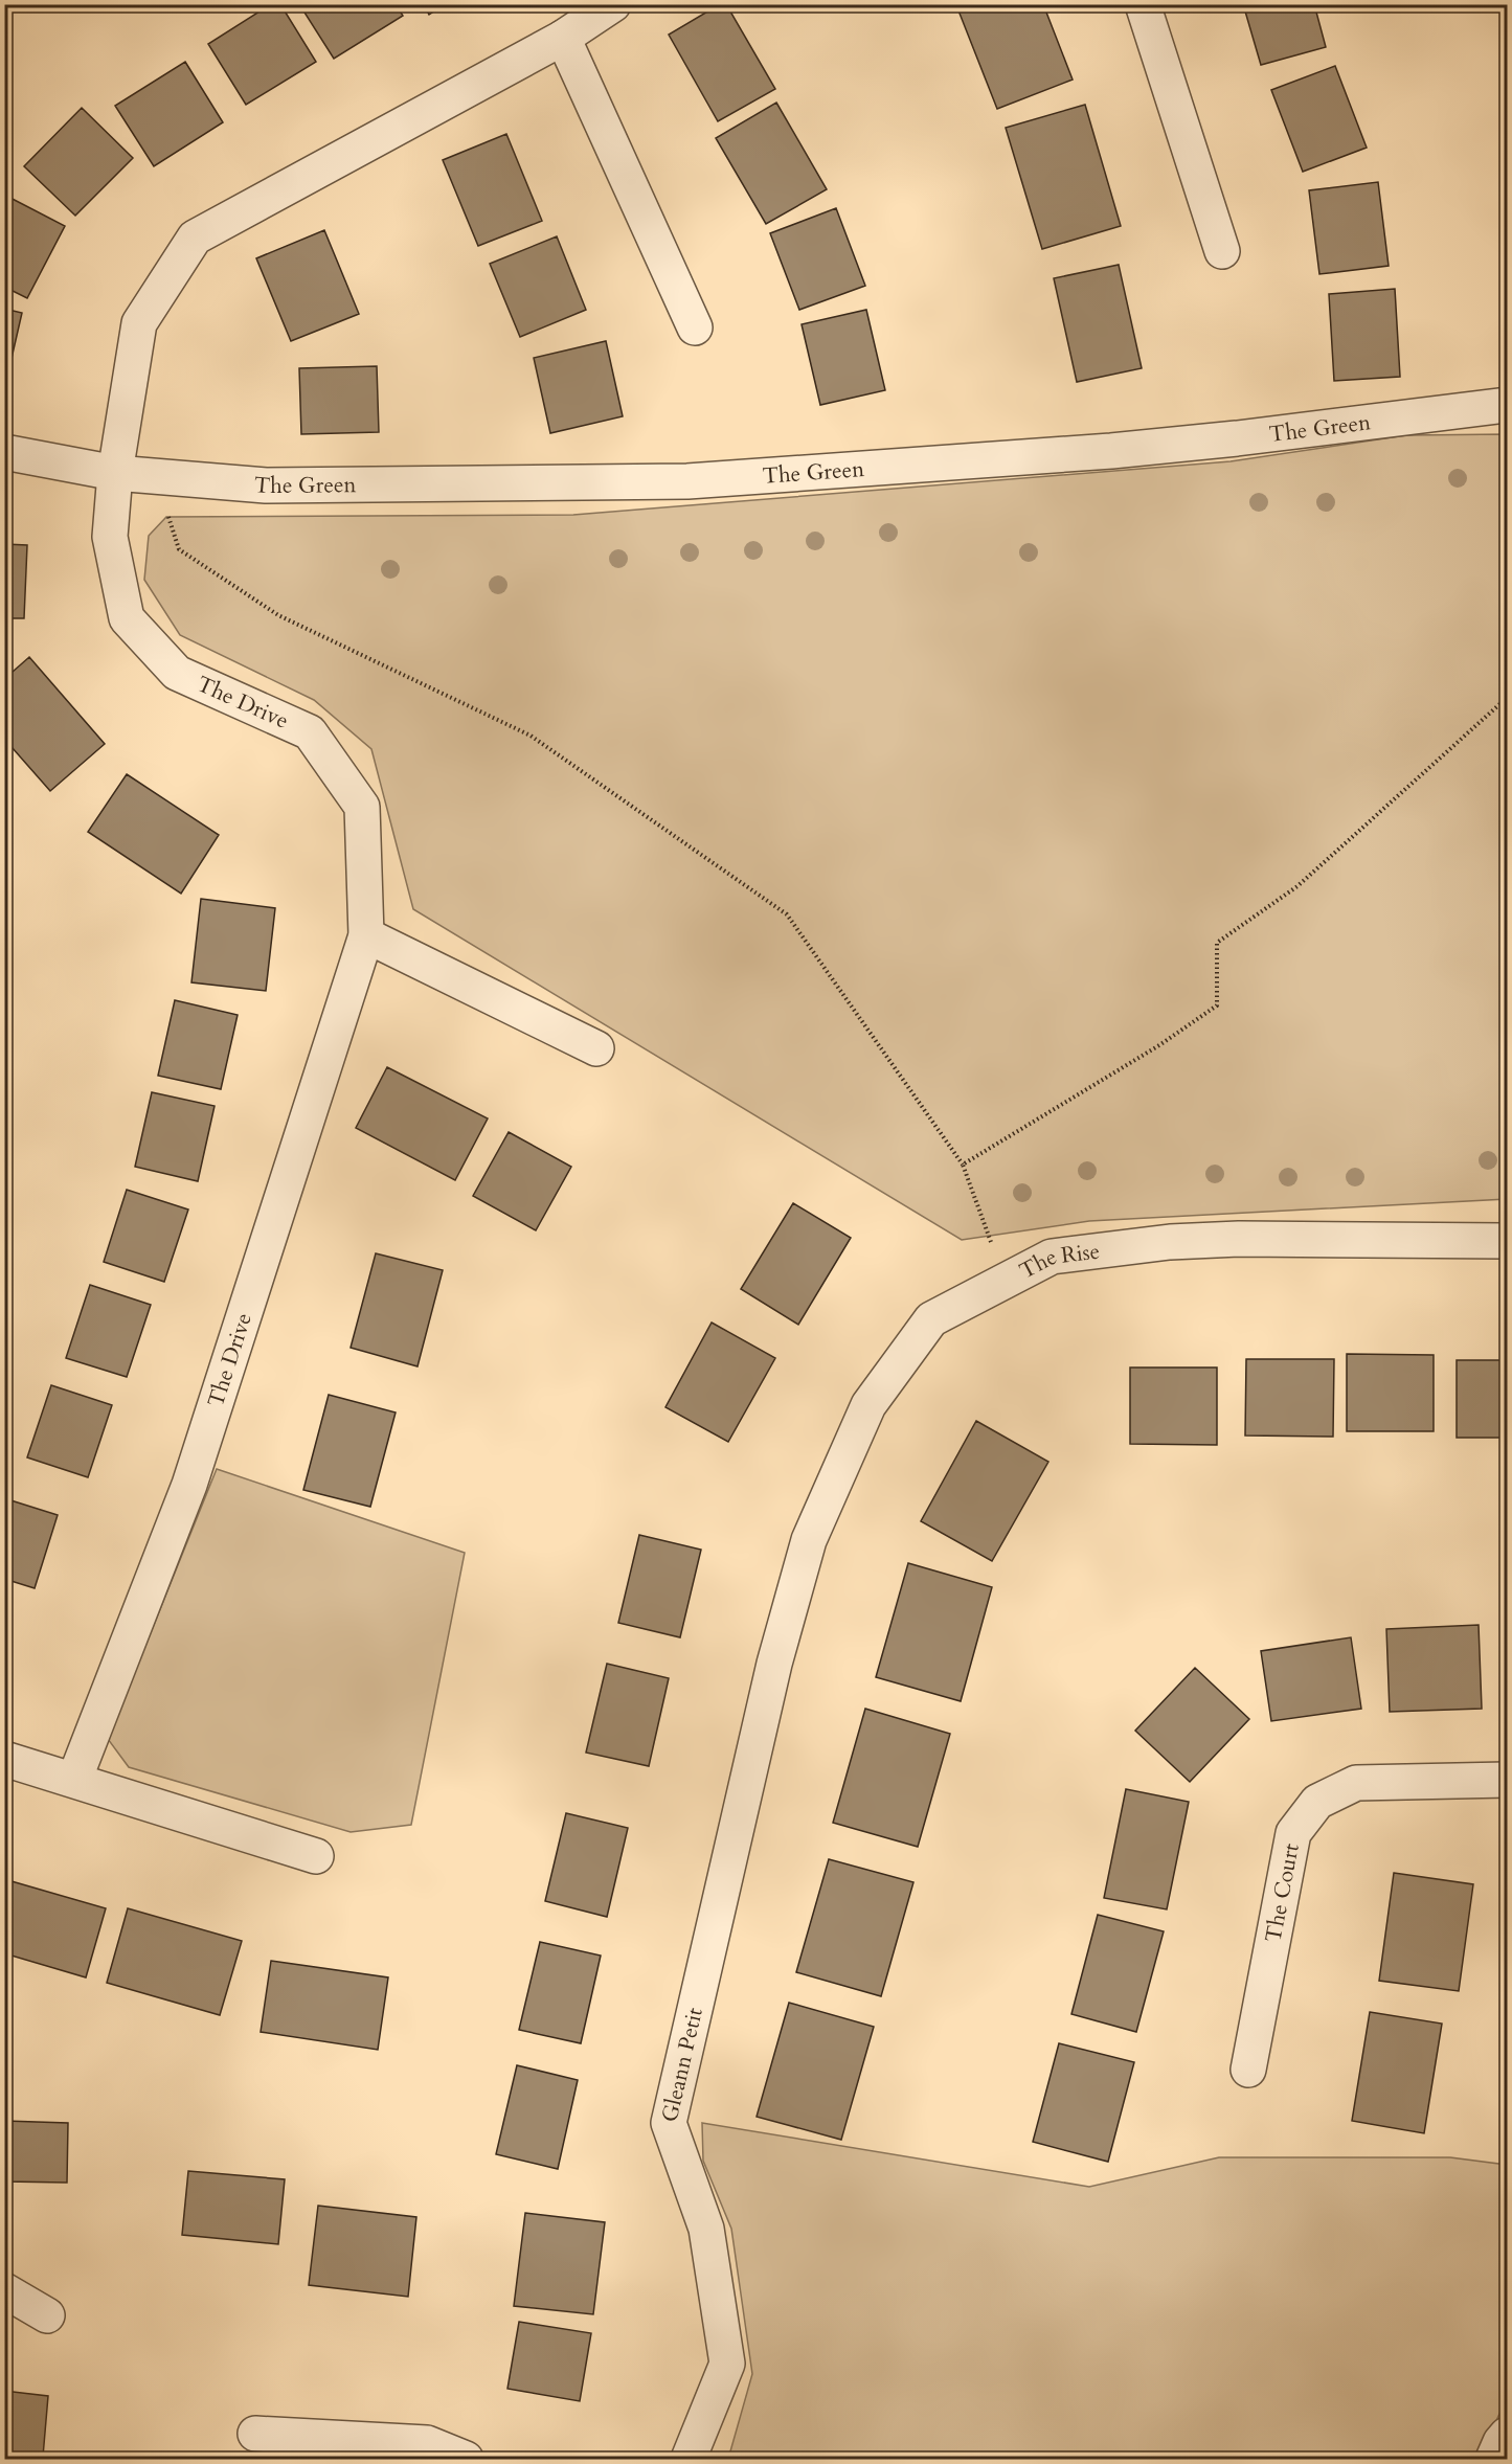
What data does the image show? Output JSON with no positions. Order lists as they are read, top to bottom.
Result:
{
  "streets": {
    "street": [
      "The Green",
      "The Drive",
      "The Rise",
      "The Court",
      "Gleann Petit"
    ]
  },
  "crossings": [
    ["The Green", "The Drive"],
    ["The Rise", "Gleann Petit"]
  ]
}
